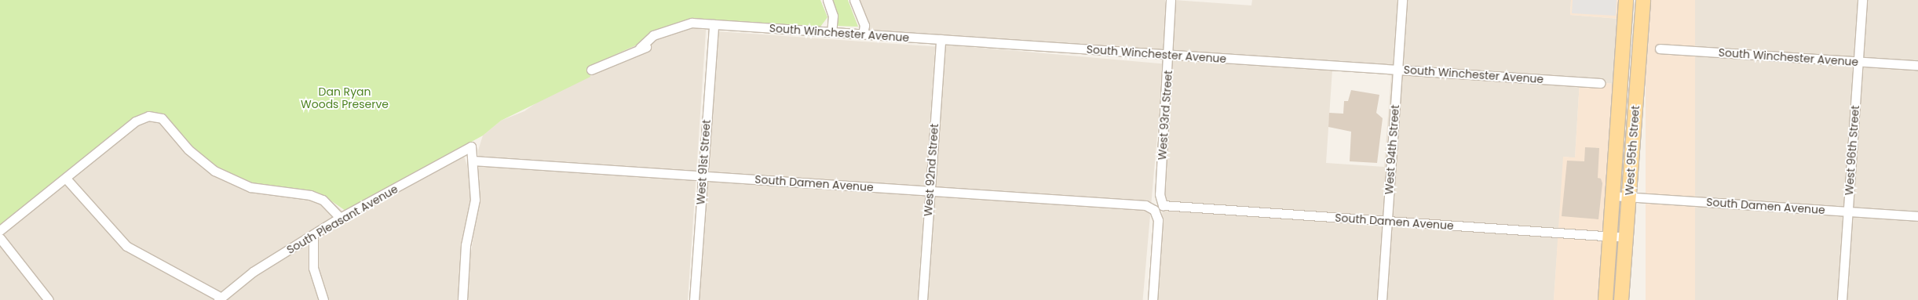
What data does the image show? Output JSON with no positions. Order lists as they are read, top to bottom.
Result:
{
  "streets": {
    "main road": ["West 95th Street"],
    "street": [
      "South Winchester Avenue",
      "West 93rd Street",
      "West 94th Street",
      "West 96th Street",
      "West 91st Street",
      "West 92nd Street",
      "South Damen Avenue",
      "South Pleasant Avenue"
    ]
  },
  "crossings": [
    ["South Winchester Avenue", "West 93rd Street"],
    ["South Winchester Avenue", "West 94th Street"],
    ["South Winchester Avenue", "West 96th Street"],
    ["South Winchester Avenue", "West 91st Street"],
    ["South Winchester Avenue", "West 92nd Street"],
    ["West 93rd Street", "South Damen Avenue"],
    ["West 94th Street", "South Damen Avenue"],
    ["West 95th Street", "South Damen Avenue"],
    ["West 96th Street", "South Damen Avenue"],
    ["West 91st Street", "South Damen Avenue"],
    ["West 92nd Street", "South Damen Avenue"],
    ["South Damen Avenue", "South Pleasant Avenue"]
  ],
  "parks": ["Dan Ryan Woods Preserve"]
}
